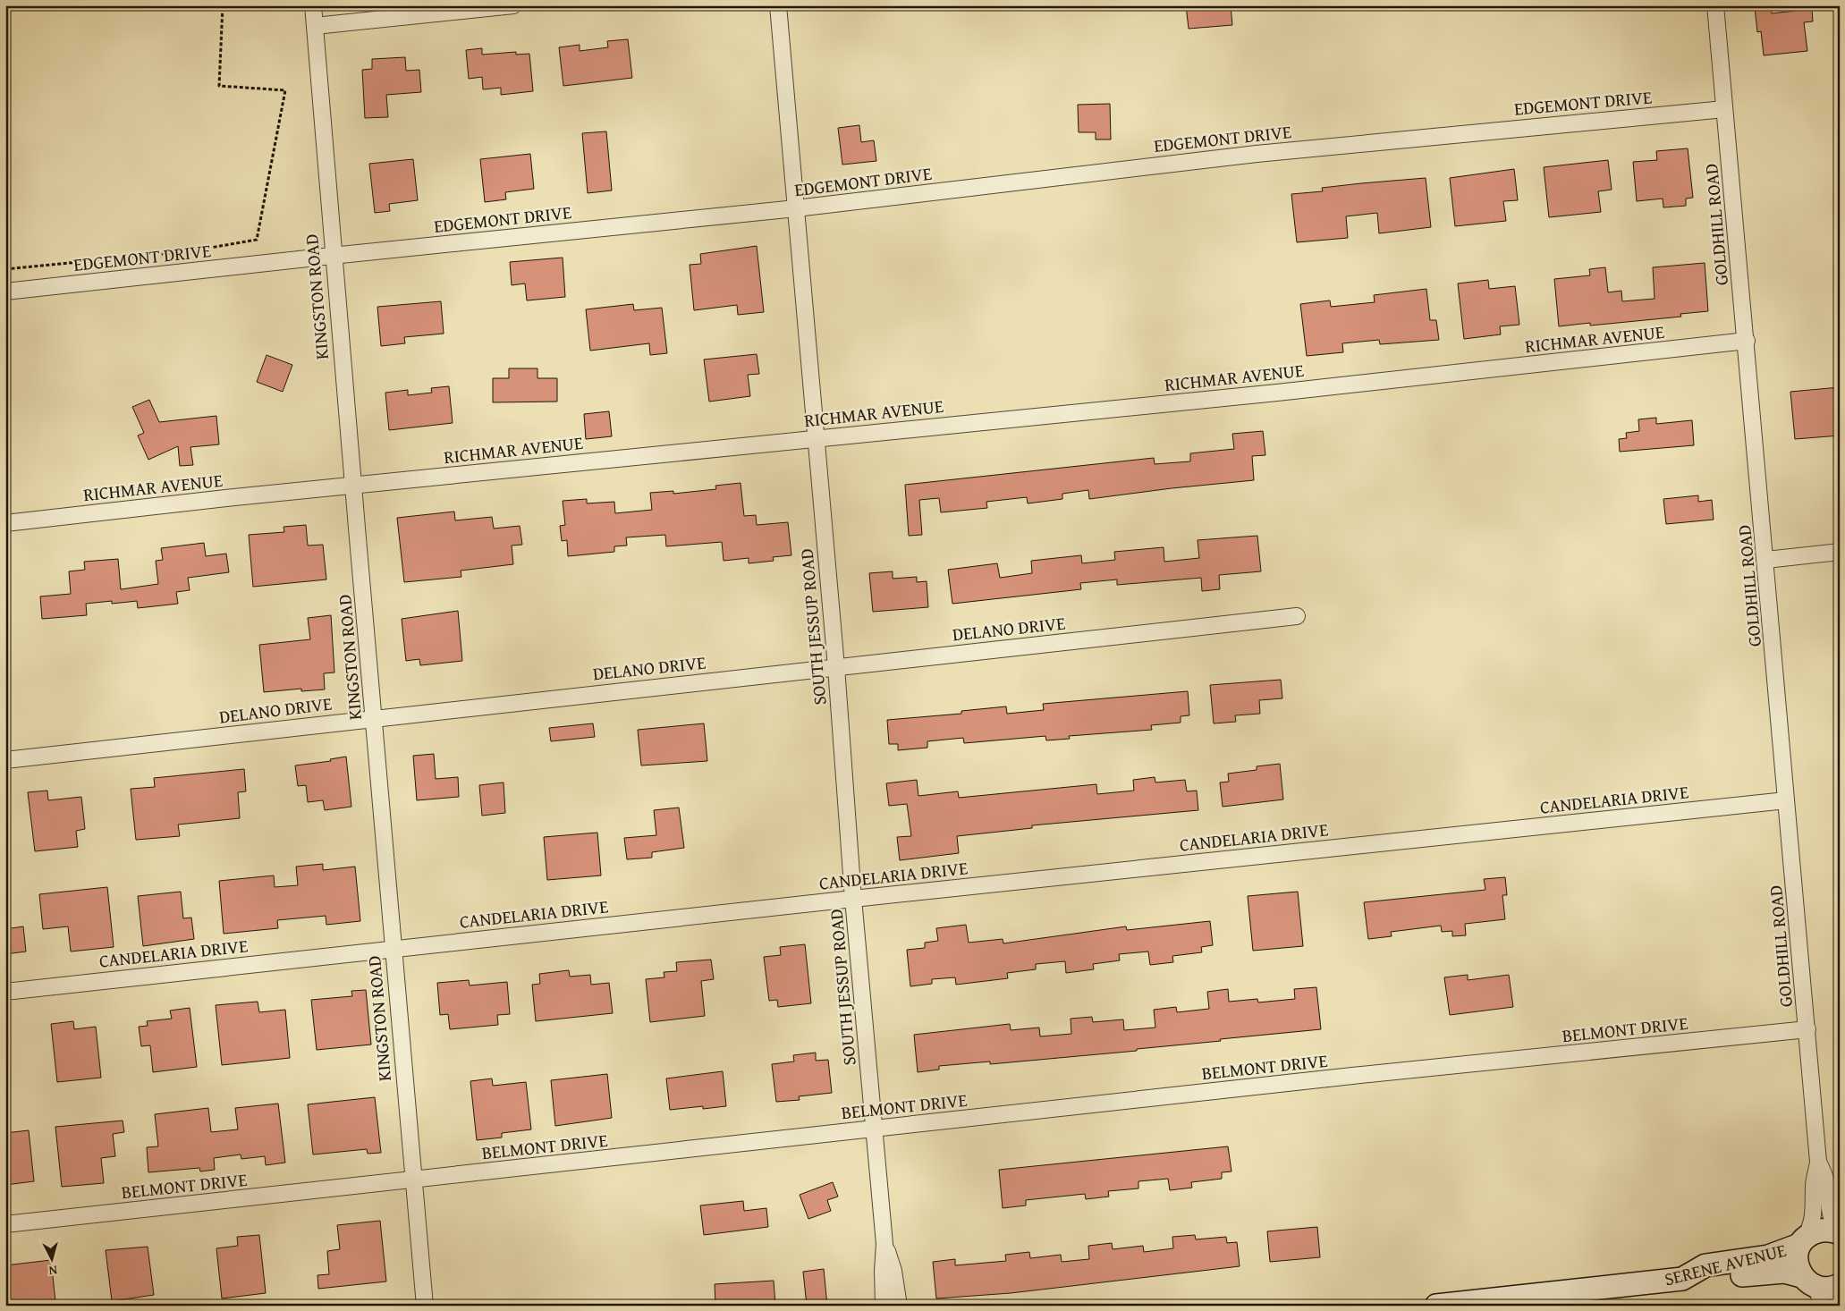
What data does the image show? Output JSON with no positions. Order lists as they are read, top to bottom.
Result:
{
  "streets": {
    "street": [
      "EDGEMONT DRIVE",
      "GOLDHILL ROAD",
      "KINGSTON ROAD",
      "RICHMAR AVENUE",
      "SOUTH JESSUP ROAD",
      "DELANO DRIVE",
      "CANDELARIA DRIVE",
      "BELMONT DRIVE",
      "SERENE AVENUE"
    ]
  },
  "crossings": [
    ["EDGEMONT DRIVE", "GOLDHILL ROAD"],
    ["EDGEMONT DRIVE", "KINGSTON ROAD"],
    ["EDGEMONT DRIVE", "SOUTH JESSUP ROAD"],
    ["GOLDHILL ROAD", "RICHMAR AVENUE"],
    ["GOLDHILL ROAD", "CANDELARIA DRIVE"],
    ["GOLDHILL ROAD", "BELMONT DRIVE"],
    ["GOLDHILL ROAD", "SERENE AVENUE"],
    ["KINGSTON ROAD", "RICHMAR AVENUE"],
    ["KINGSTON ROAD", "DELANO DRIVE"],
    ["KINGSTON ROAD", "CANDELARIA DRIVE"],
    ["KINGSTON ROAD", "BELMONT DRIVE"],
    ["RICHMAR AVENUE", "SOUTH JESSUP ROAD"],
    ["SOUTH JESSUP ROAD", "DELANO DRIVE"],
    ["SOUTH JESSUP ROAD", "CANDELARIA DRIVE"],
    ["SOUTH JESSUP ROAD", "BELMONT DRIVE"]
  ],
  "north": "bottom"
}
